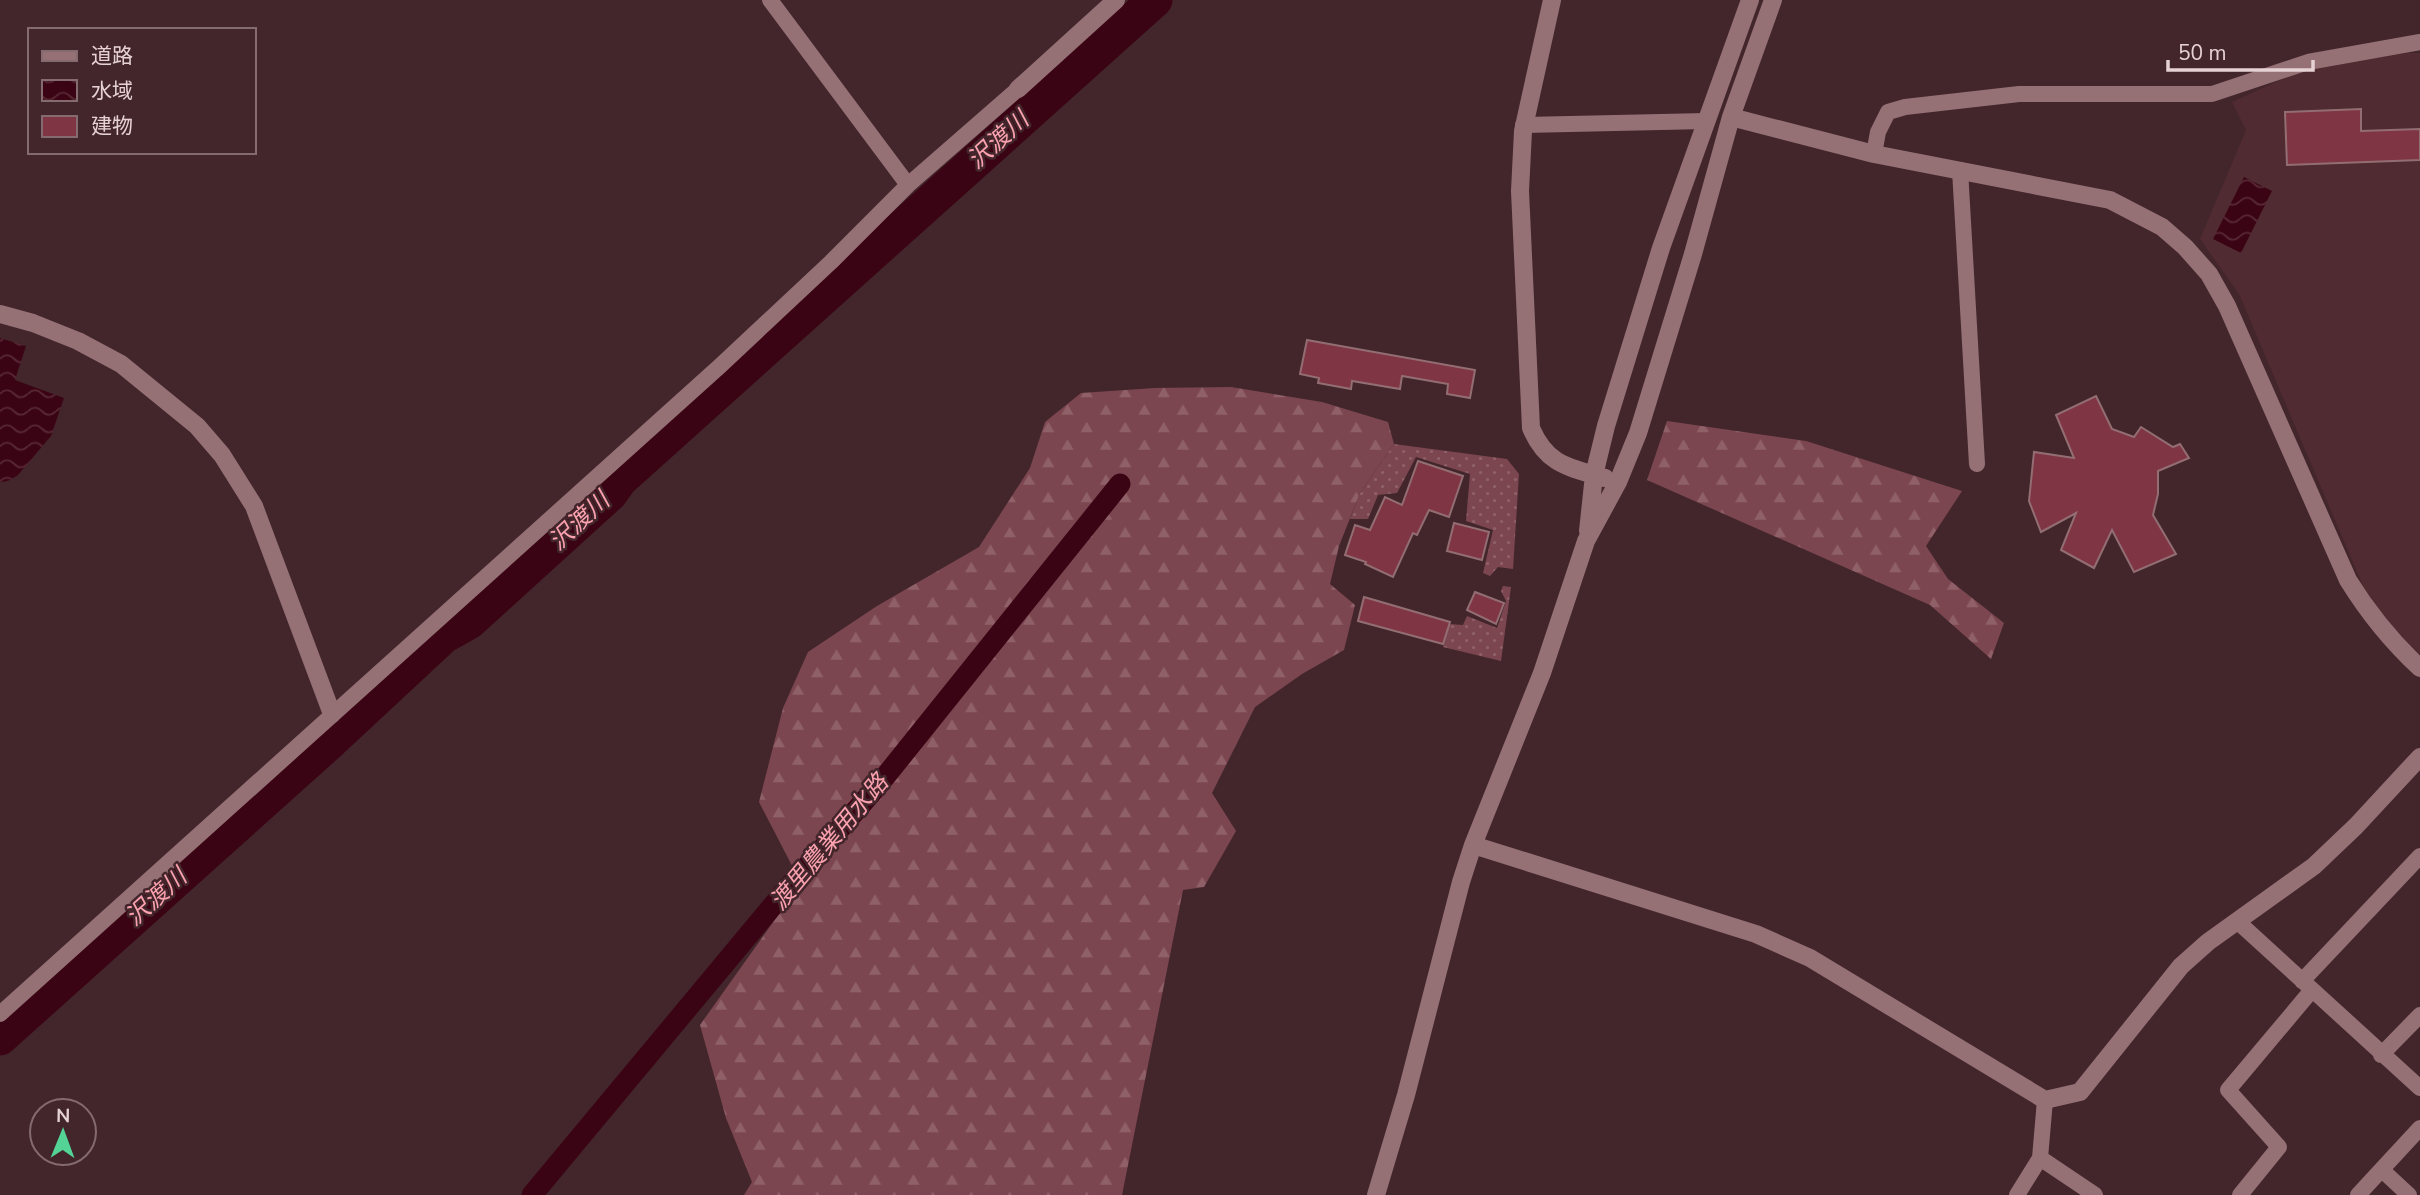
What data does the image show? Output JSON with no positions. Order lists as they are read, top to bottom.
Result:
{
  "water": ["沢渡川", "渡里農業用水路"],
  "legend": ["道路", "水域", "建物"],
  "scale_bar": "50 m",
  "north": "top"
}
